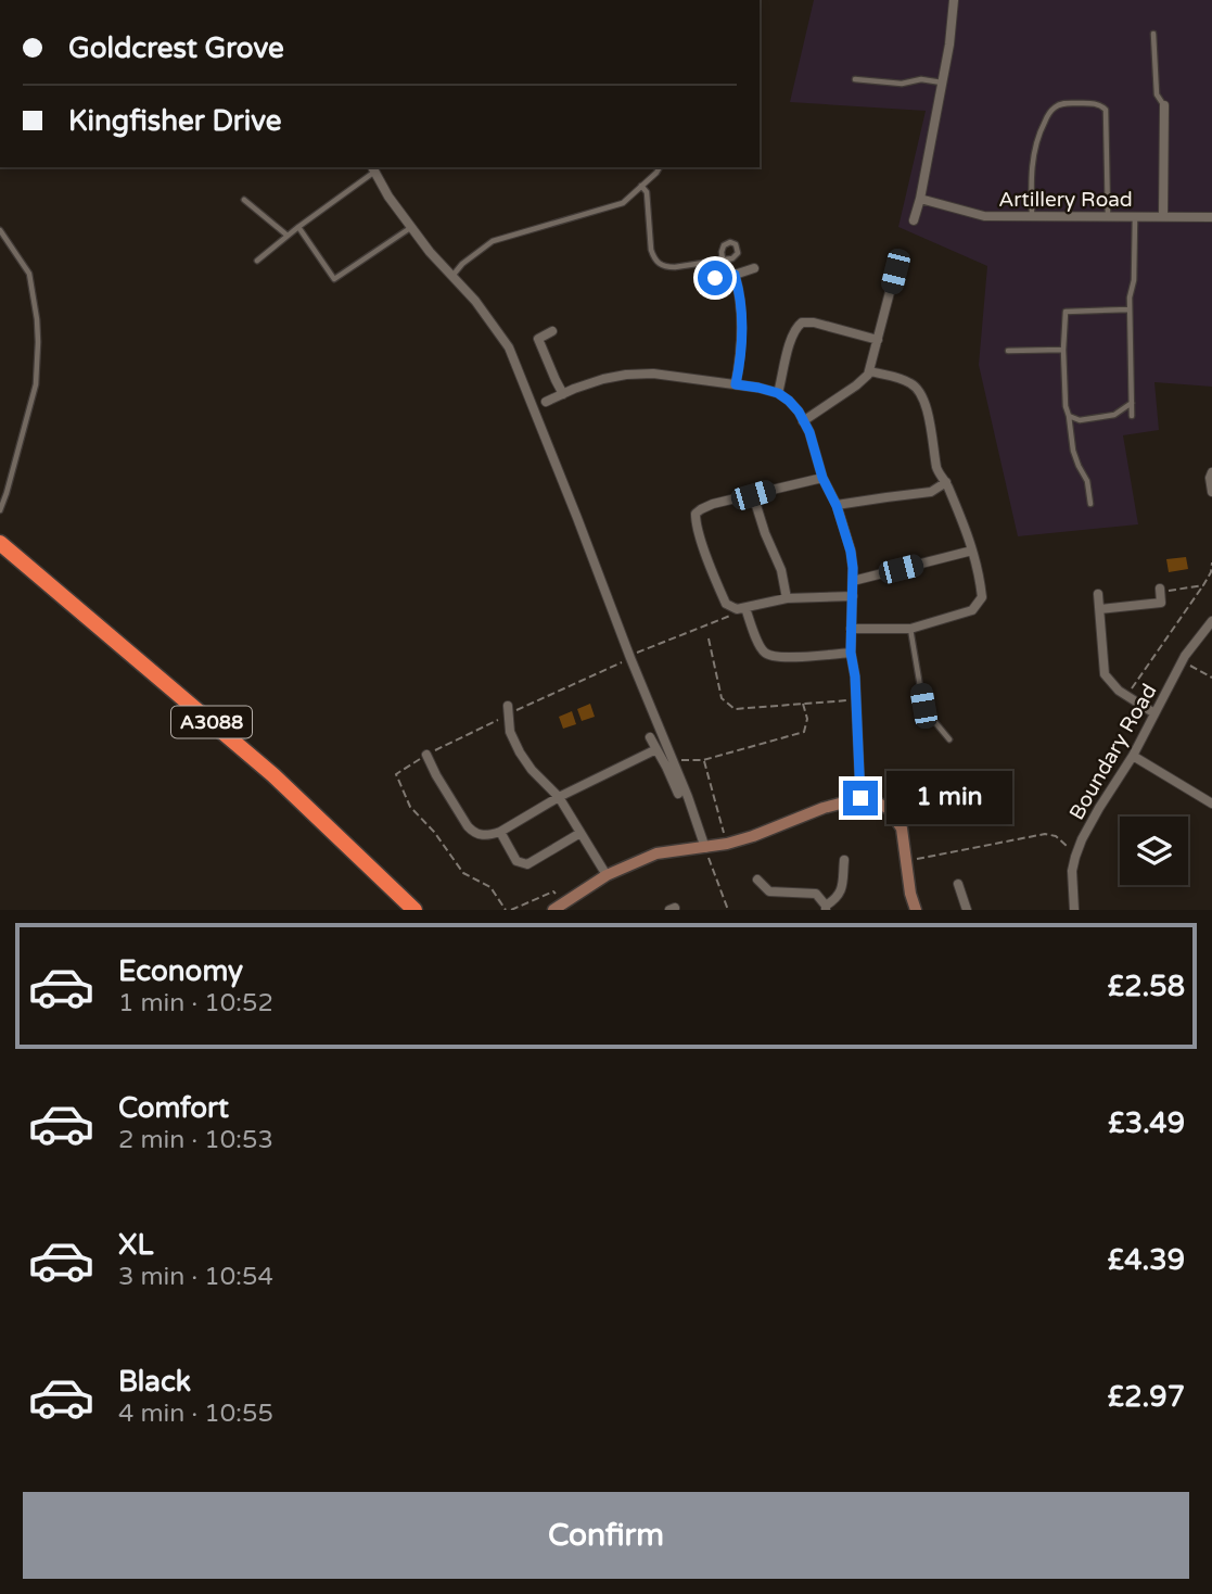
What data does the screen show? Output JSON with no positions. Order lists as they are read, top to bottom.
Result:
{
  "streets": {
    "highway": ["A3088"],
    "street": ["Artillery Road", "Boundary Road"]
  },
  "page": {
    "banner": ["Goldcrest Grove", "Kingfisher Drive"],
    "bubble": "1 min",
    "list": [
      {
        "name": "Economy",
        "note": "1 min · 10:52",
        "value": "£2.58"
      },
      {
        "name": "Comfort",
        "note": "2 min · 10:53",
        "value": "£3.49"
      },
      {
        "name": "XL",
        "note": "3 min · 10:54",
        "value": "£4.39"
      },
      {
        "name": "Black",
        "note": "4 min · 10:55",
        "value": "£2.97"
      }
    ],
    "buttons": "Confirm"
  }
}
